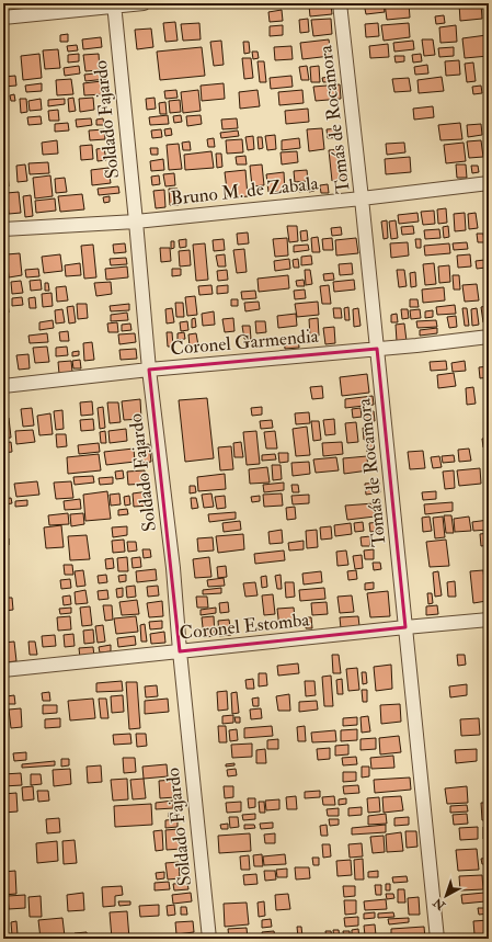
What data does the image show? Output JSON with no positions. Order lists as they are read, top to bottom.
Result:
{
  "streets": {
    "street": [
      "Soldado Fajardo",
      "Tomás de Rocamora",
      "Bruno M. de Zabala",
      "Coronel Garmendia",
      "Coronel Estomba"
    ]
  },
  "crossings": [
    ["Soldado Fajardo", "Bruno M. de Zabala"],
    ["Soldado Fajardo", "Coronel Garmendia"],
    ["Soldado Fajardo", "Coronel Estomba"],
    ["Tomás de Rocamora", "Bruno M. de Zabala"],
    ["Tomás de Rocamora", "Coronel Garmendia"],
    ["Tomás de Rocamora", "Coronel Estomba"]
  ],
  "north": "bottom left"
}
